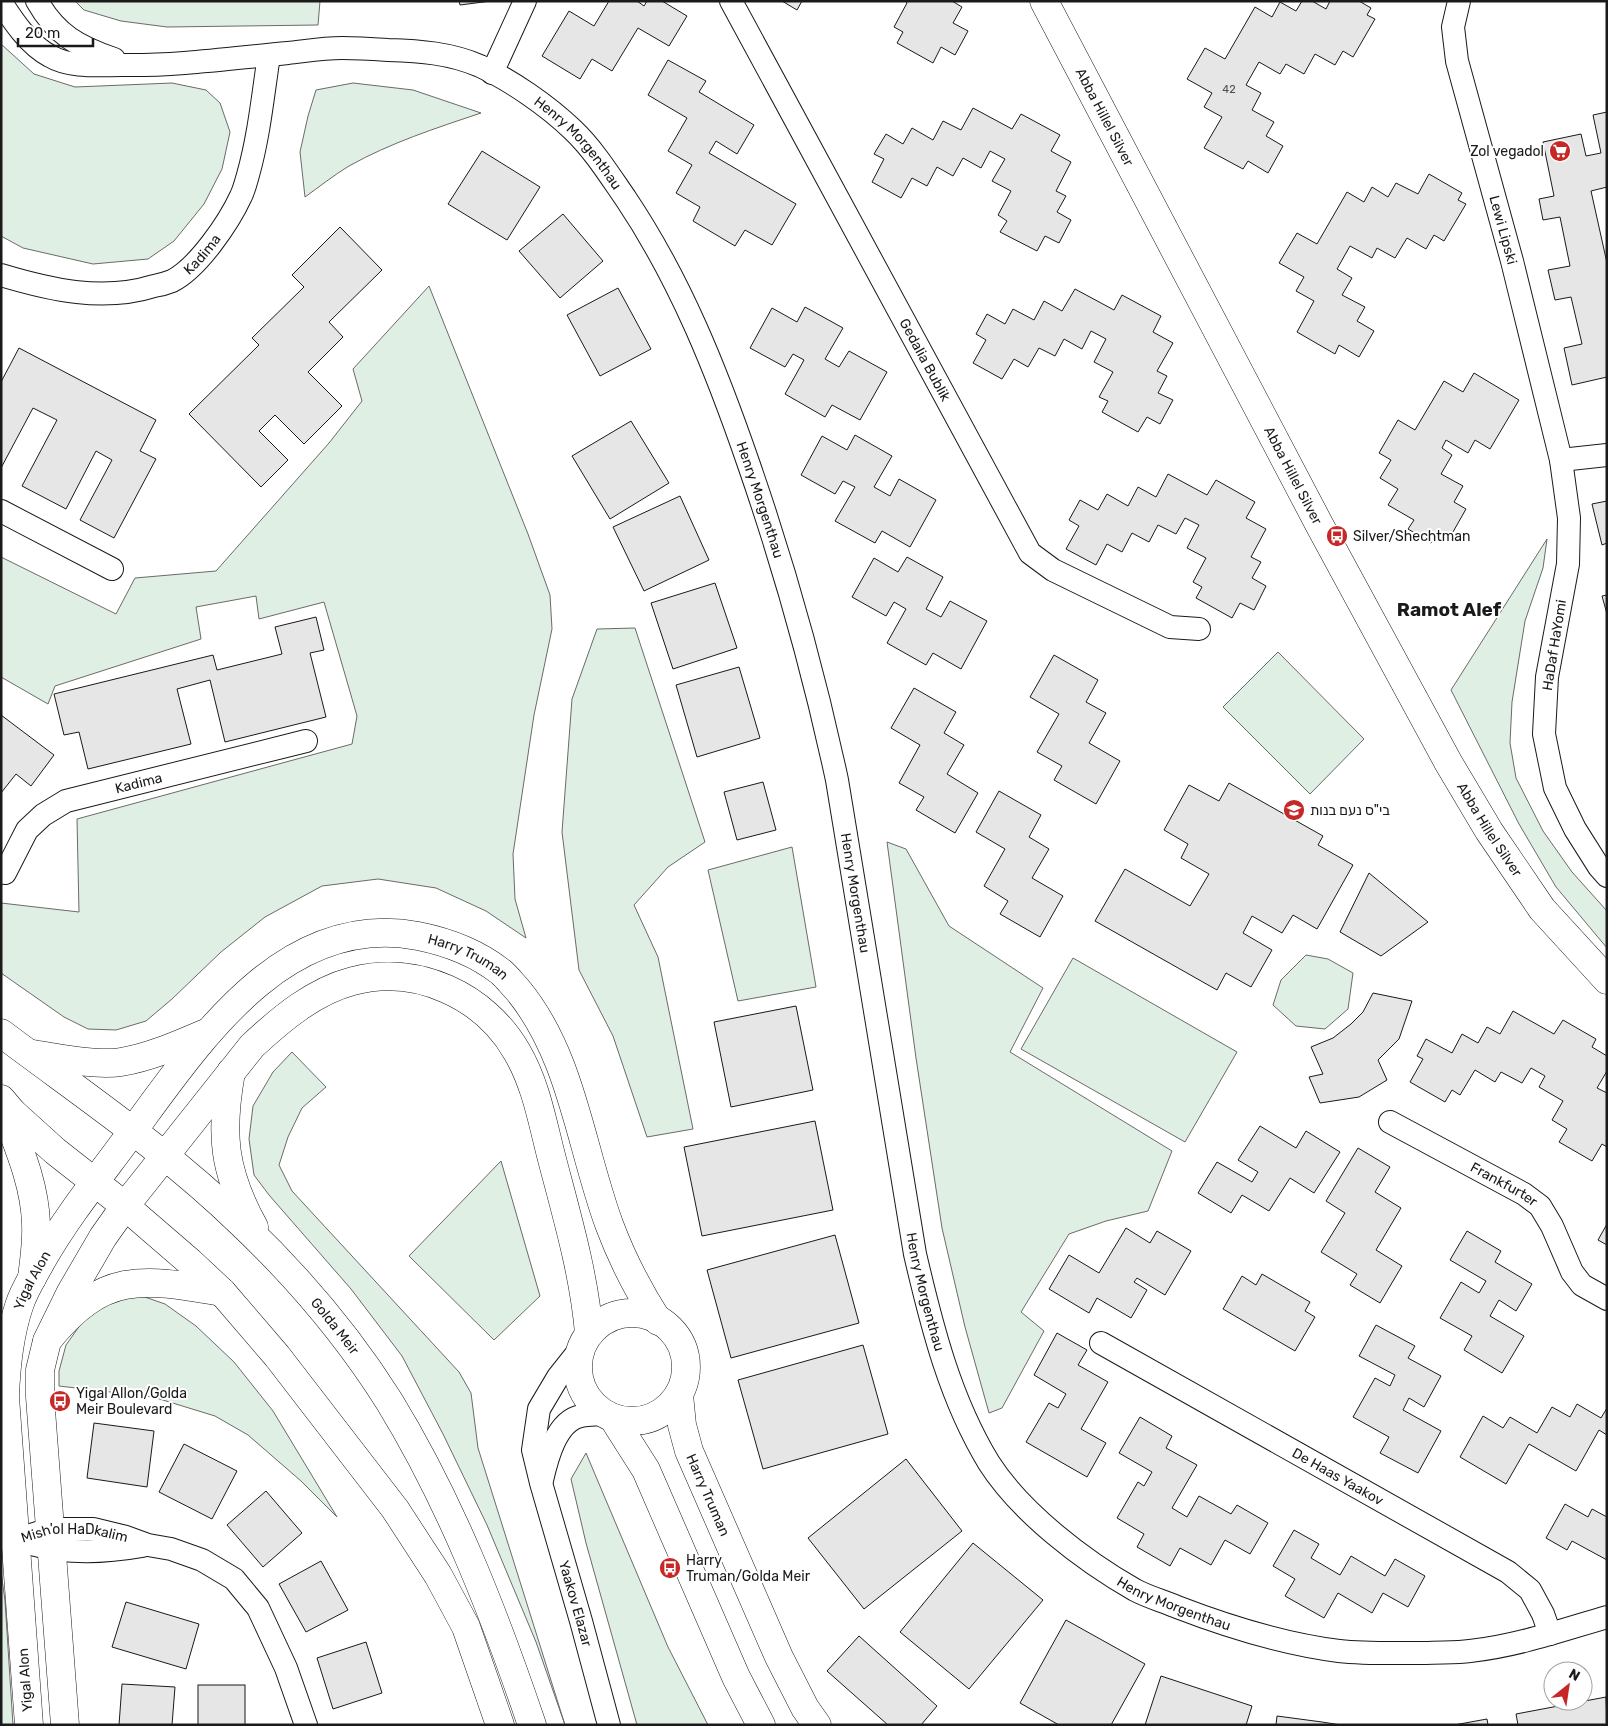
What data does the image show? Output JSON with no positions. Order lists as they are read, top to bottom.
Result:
{
  "streets": {
    "street": [
      "Abba Hillel Silver",
      "Henry Morgenthau",
      "Lewi Lipski",
      "Kadima",
      "Gedalia Bublik",
      "HaDaf HaYomi",
      "Harry Truman",
      "Frankfurter",
      "Yigal Alon",
      "Golda Meir",
      "De Haas Yaakov",
      "Mish'ol HaDkalim",
      "Yaakov Elazar"
    ]
  },
  "crossings": [
    ["Henry Morgenthau", "Kadima"],
    ["Henry Morgenthau", "De Haas Yaakov"],
    ["Lewi Lipski", "HaDaf HaYomi"],
    ["Harry Truman", "Yigal Alon"],
    ["Harry Truman", "Golda Meir"],
    ["Harry Truman", "Yaakov Elazar"],
    ["Yigal Alon", "Golda Meir"],
    ["Yigal Alon", "Mish'ol HaDkalim"]
  ],
  "districts": ["Ramot Alef"],
  "places": {
    "supermarket": ["Zol vegadol"],
    "bus stop": ["Silver/Shechtman", "Yigal Allon/Golda Meir Boulevard", "Harry Truman/Golda Meir"],
    "school or university": ["בי\"ס נעם בנות"]
  },
  "house_numbers": ["42"],
  "scale_bar": "20 m",
  "north": "top right"
}
